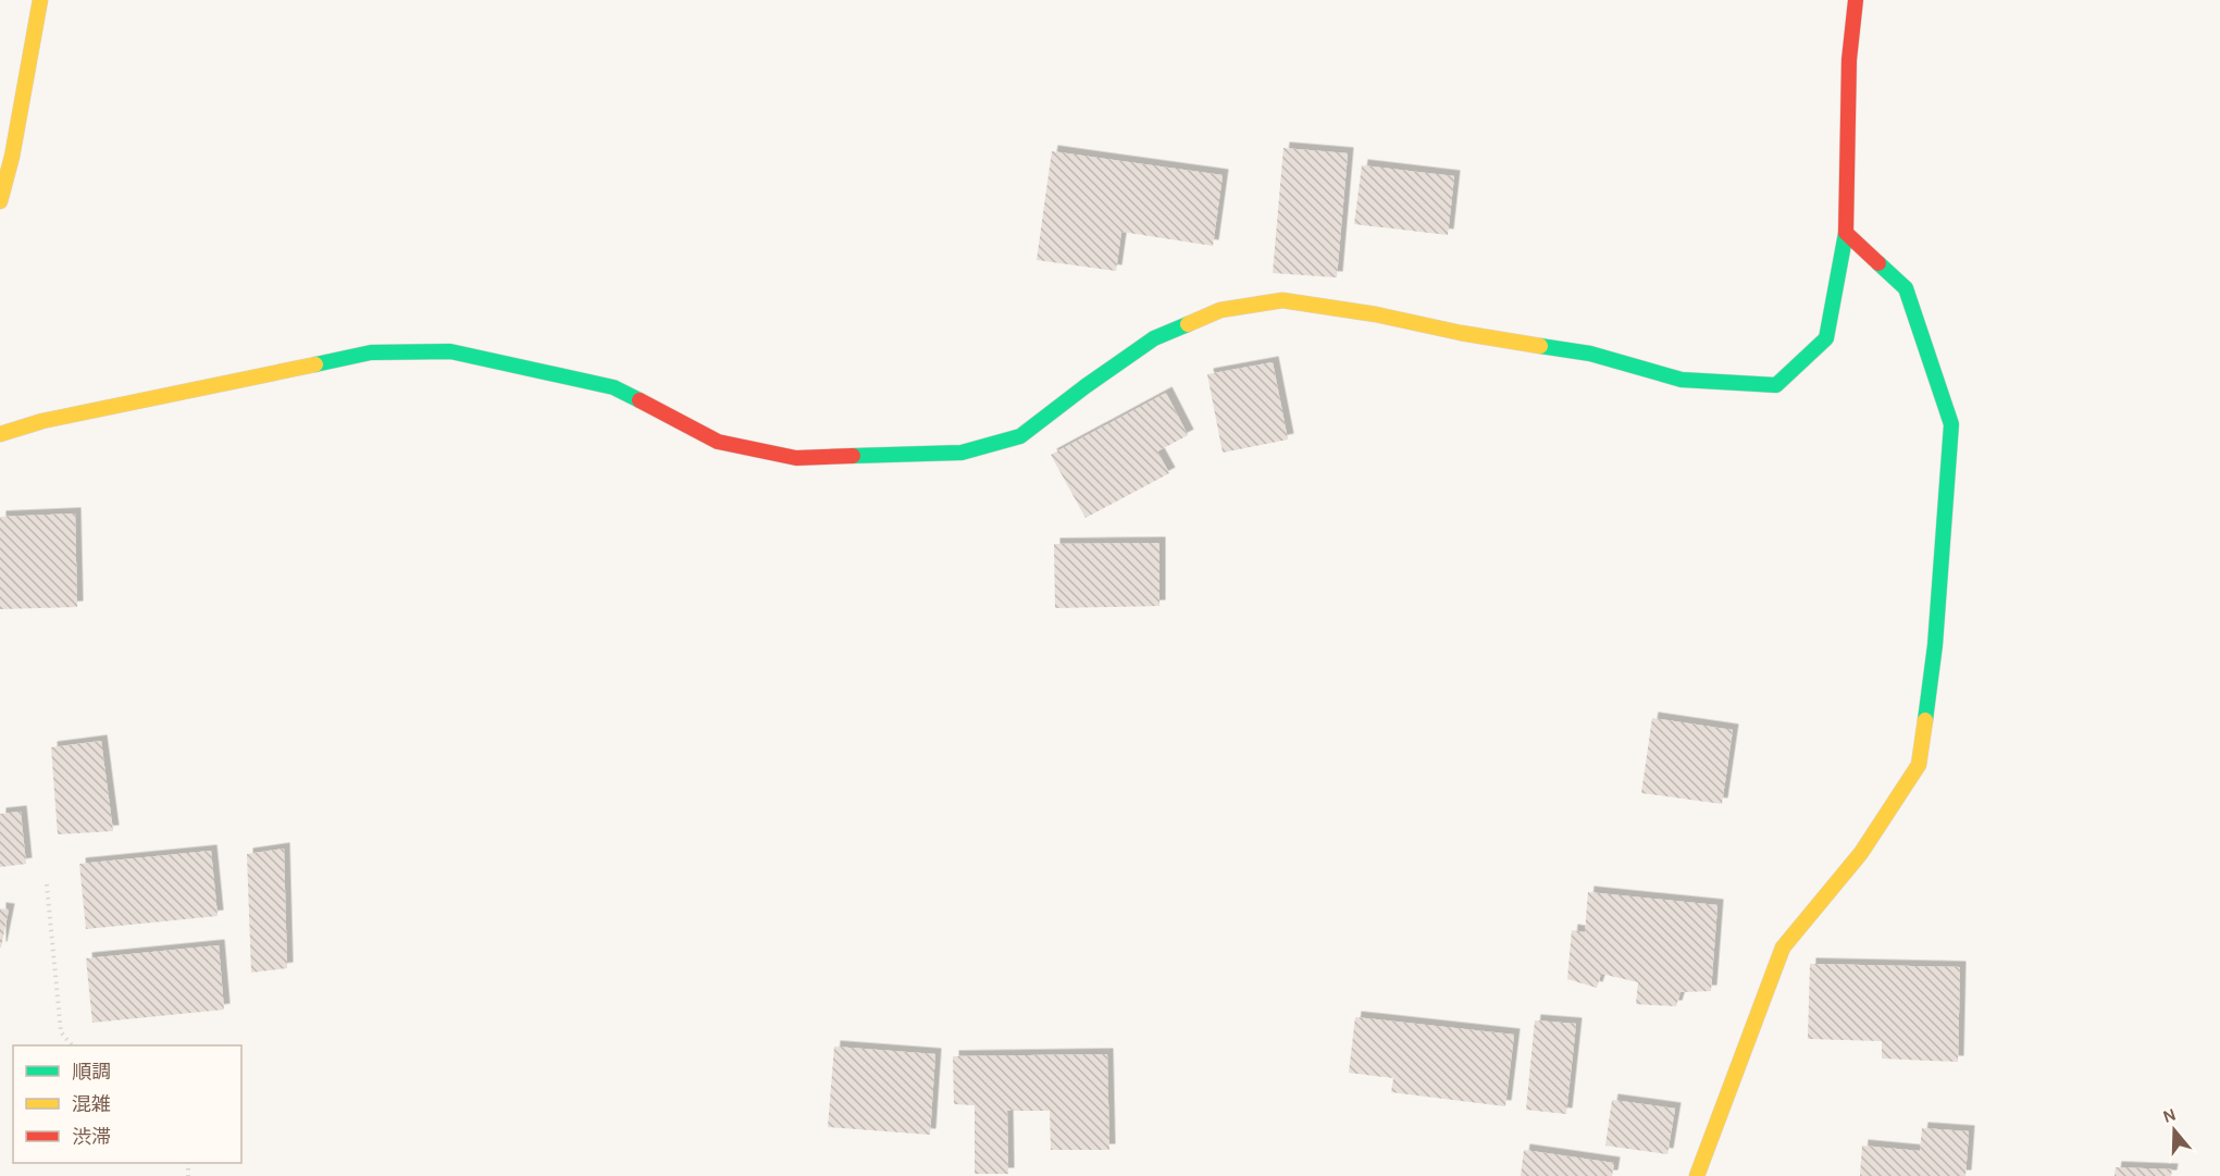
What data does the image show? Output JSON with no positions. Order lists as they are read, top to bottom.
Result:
{
  "legend": ["順調", "混雑", "渋滞"],
  "north": "top"
}
